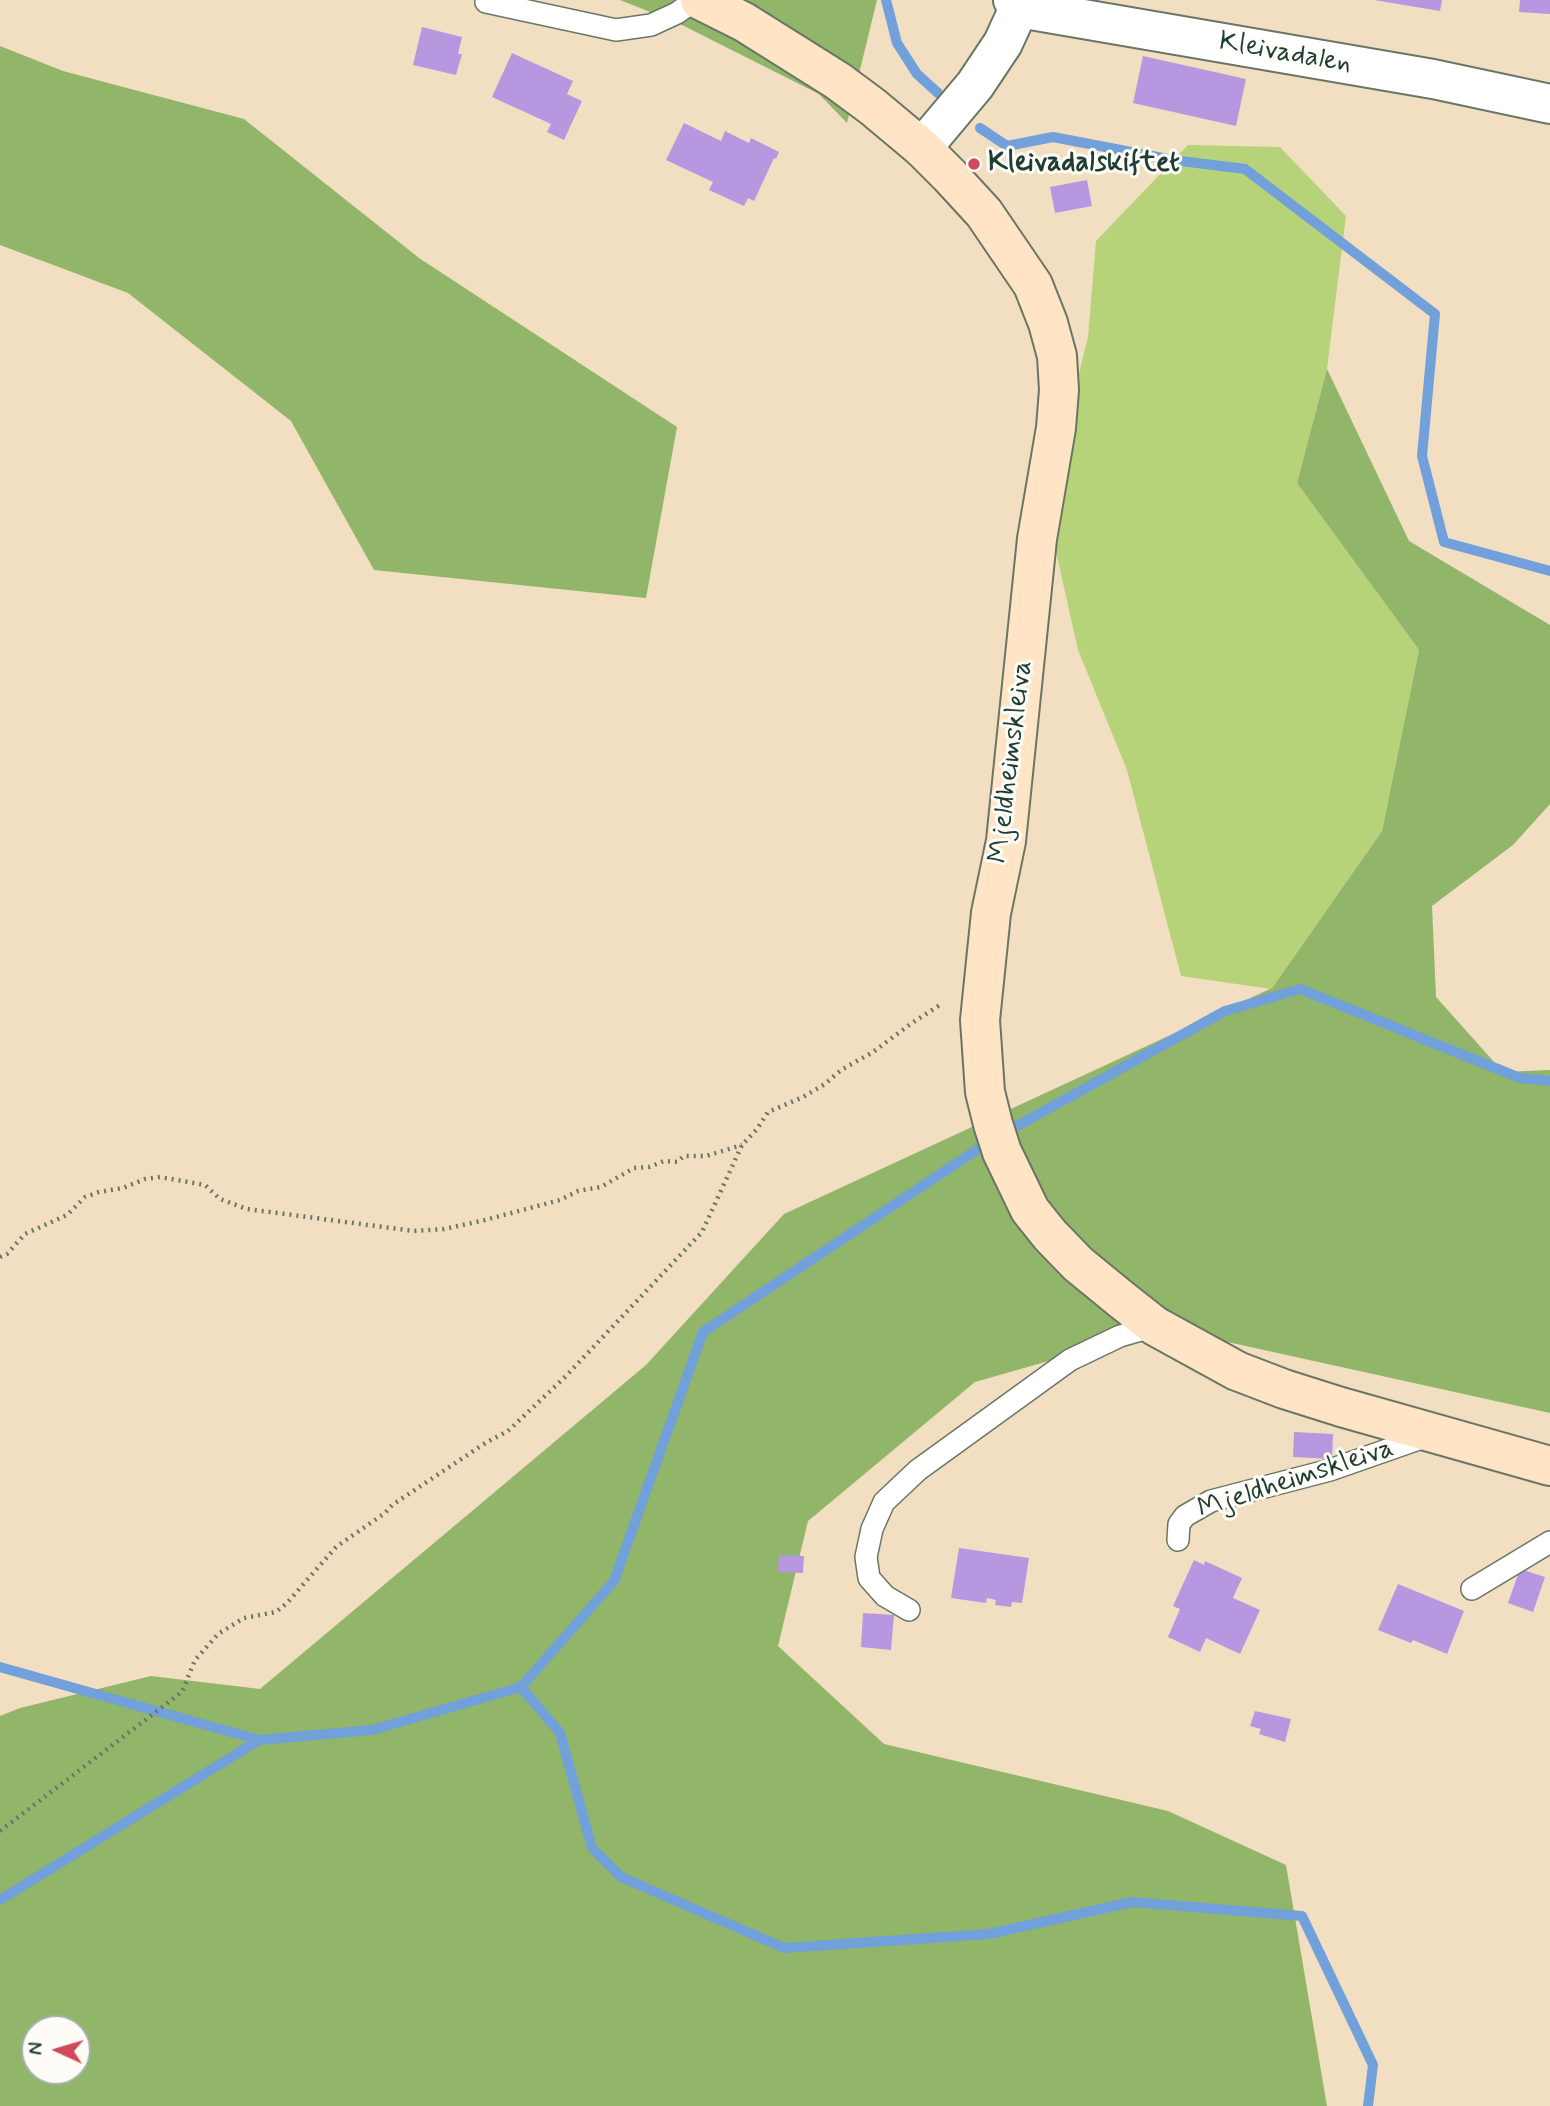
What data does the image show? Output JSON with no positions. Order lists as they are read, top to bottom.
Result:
{
  "streets": {
    "main road": ["Mjeldheimskleiva"],
    "street": ["Kleivadalen"]
  },
  "crossings": [
    ["Kleivadalen", "Mjeldheimskleiva"]
  ],
  "places": ["Kleivadalskiftet"],
  "north": "left"
}
